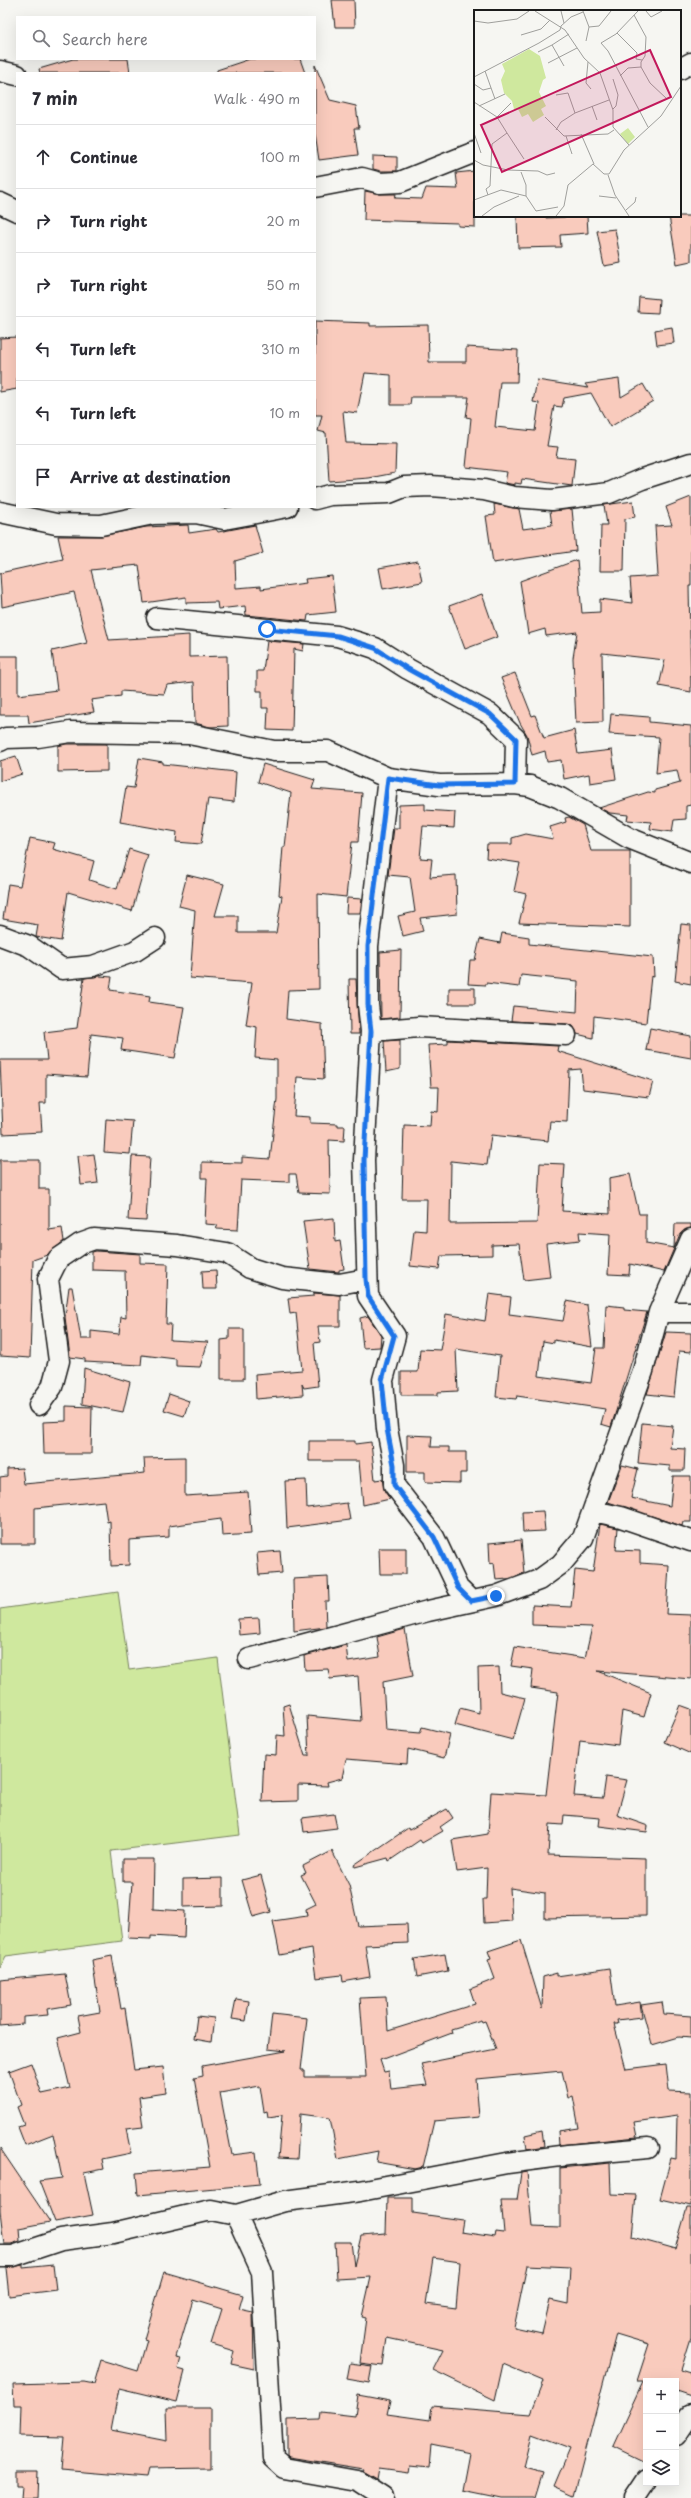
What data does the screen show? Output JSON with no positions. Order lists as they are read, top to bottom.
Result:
{
  "page": {
    "search": "Search here",
    "heading": ["7 min", "Walk · 490 m"],
    "list": [
      ["Continue", "100 m"],
      ["Turn right", "20 m"],
      ["Turn right", "50 m"],
      ["Turn left", "310 m"],
      ["Turn left", "10 m"],
      "Arrive at destination"
    ],
    "map_buttons": ["+", "−"]
  }
}
